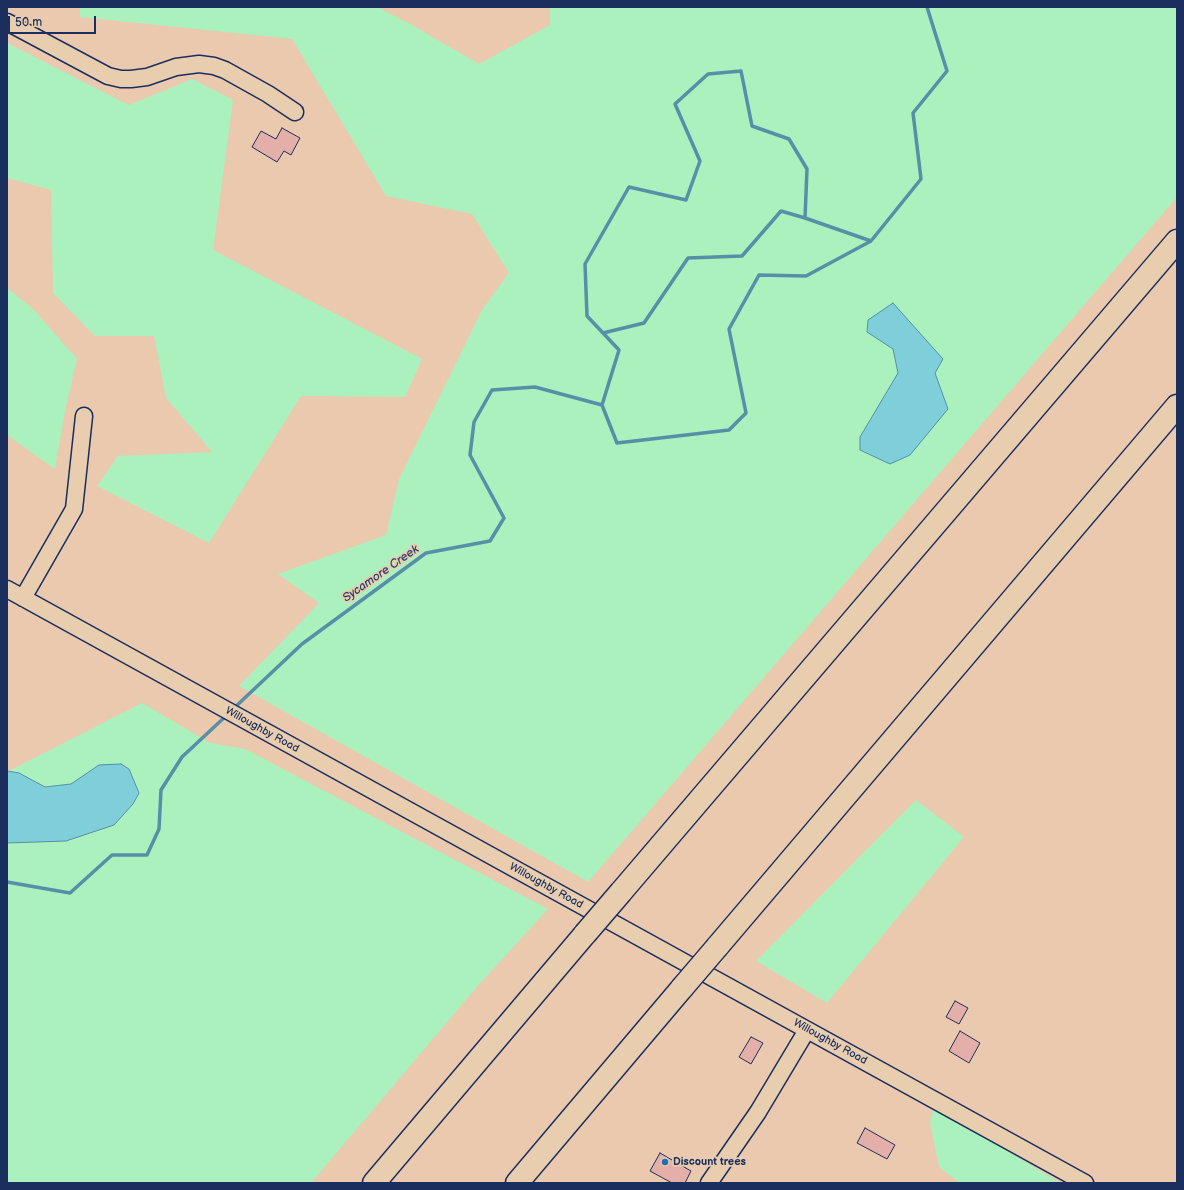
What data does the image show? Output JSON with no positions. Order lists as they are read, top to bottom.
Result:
{
  "streets": {
    "street": ["Willoughby Road"]
  },
  "water": ["Sycamore Creek"],
  "places": ["Discount trees"],
  "scale_bar": "50 m"
}
